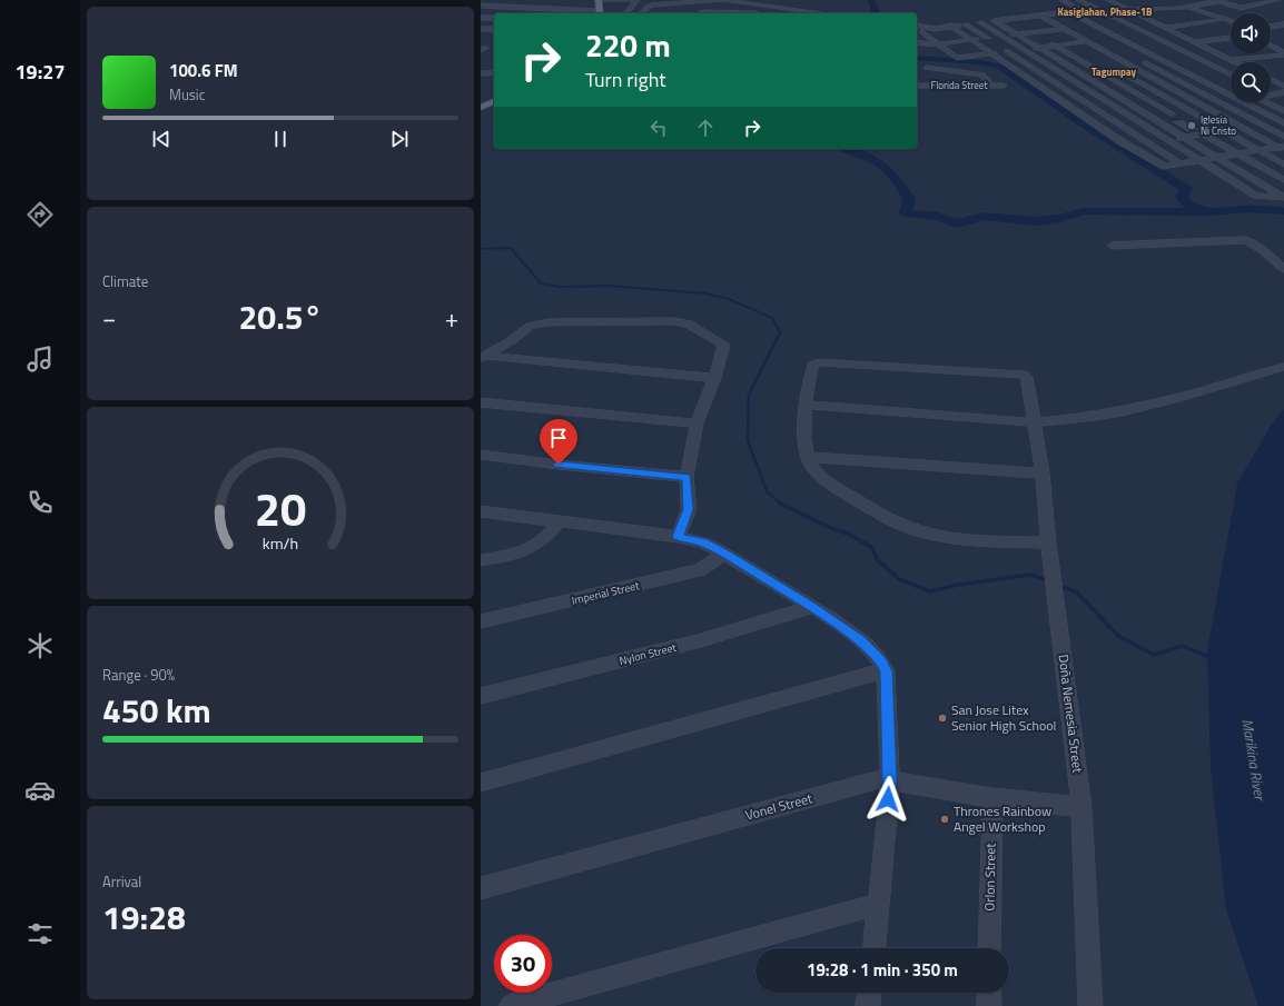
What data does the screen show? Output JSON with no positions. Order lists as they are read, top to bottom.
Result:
{
  "streets": {
    "street": [
      "Florida Street",
      "Imperial Street",
      "Nylon Street",
      "Doña Nemesia Street",
      "Vonel Street",
      "Orlon Street"
    ]
  },
  "crossings": [
    ["Doña Nemesia Street", "Vonel Street"],
    ["Vonel Street", "Orlon Street"]
  ],
  "districts": ["Kasiglahan, Phase-1B", "Tagumpay"],
  "water": ["Marikina River"],
  "places": ["Iglesia Ni Cristo", "San Jose Litex Senior High School", "Thrones Rainbow Angel Workshop"],
  "page": {
    "tabs": "19:27",
    "turn": ["220 m", "Turn right"],
    "song": ["100.6 FM", "Music"],
    "tile": [
      "Climate",
      ["Range · 90%", "450 km"],
      ["Arrival", "19:28"]
    ],
    "heat": ["−", "20.5°", "+"],
    "limit": "30",
    "trip": "19:28 · 1 min · 350 m",
    "gauge": ["20", "km/h"]
  }
}
